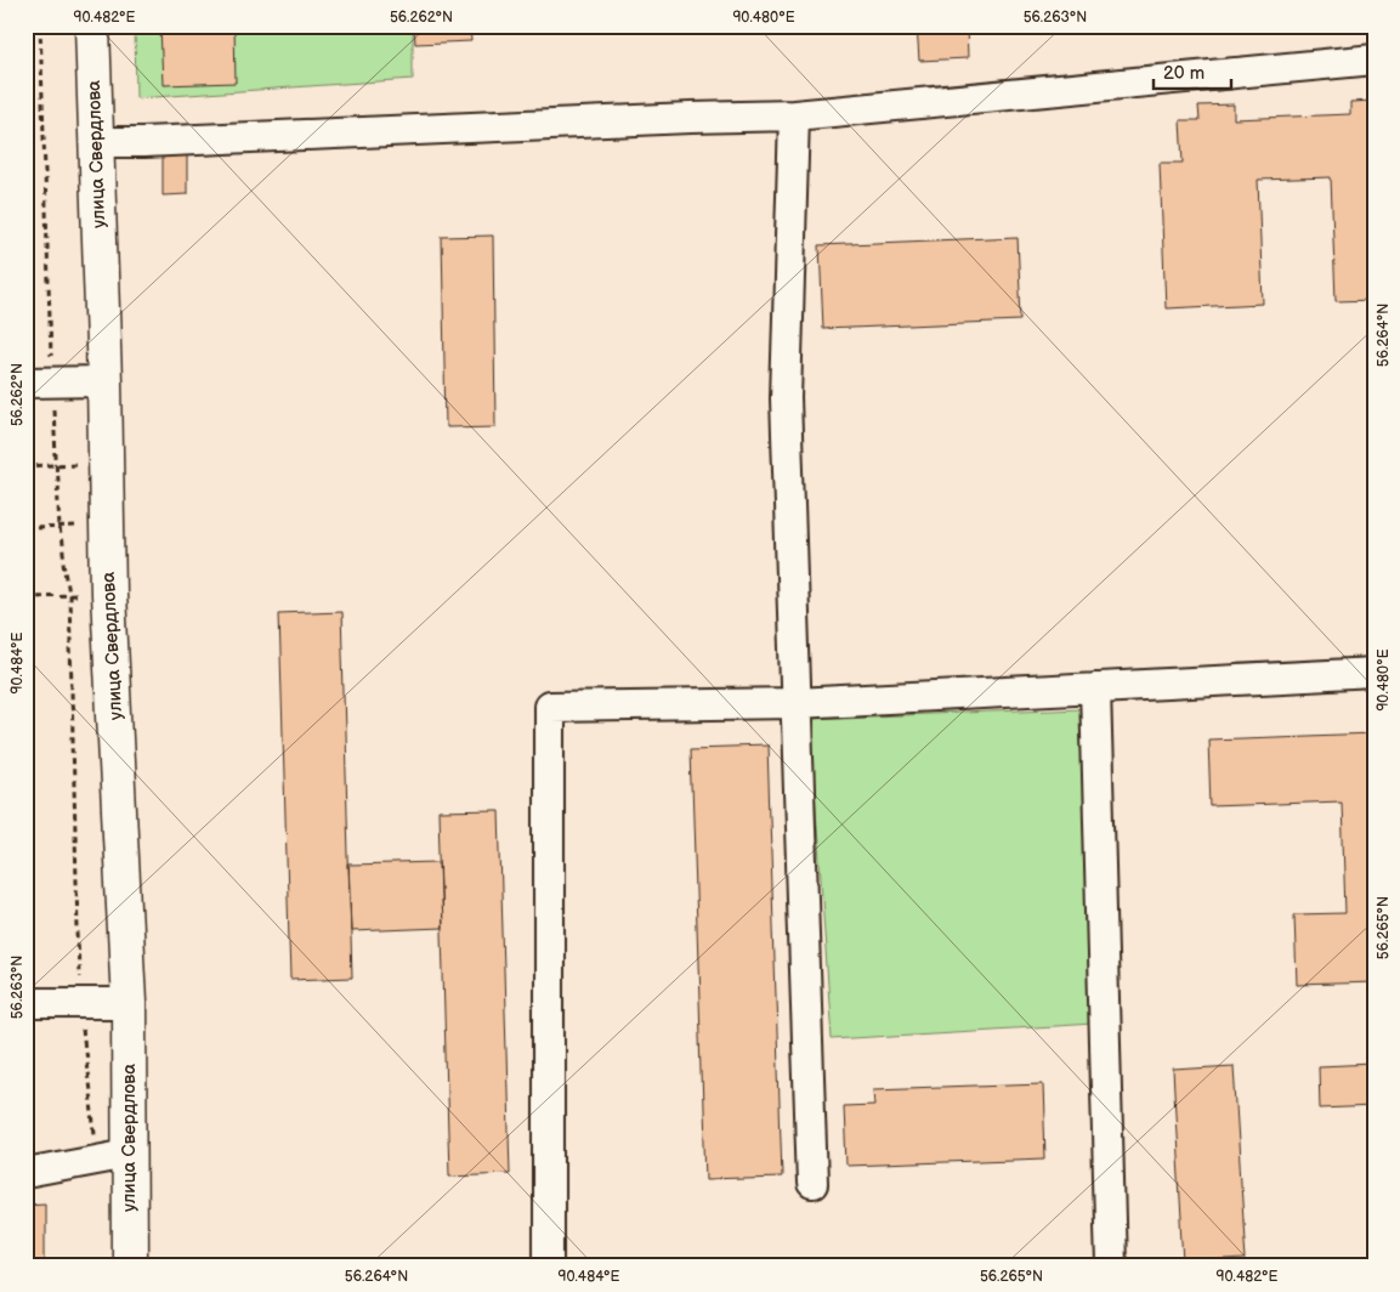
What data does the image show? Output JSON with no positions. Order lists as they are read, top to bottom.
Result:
{
  "streets": {
    "main road": ["улица Свердлова"]
  },
  "scale_bar": "20 m",
  "coordinates": [
    "90.482°E",
    "56.262°N",
    "90.480°E",
    "56.263°N",
    "56.264°N",
    "90.484°E",
    "56.265°N"
  ]
}
